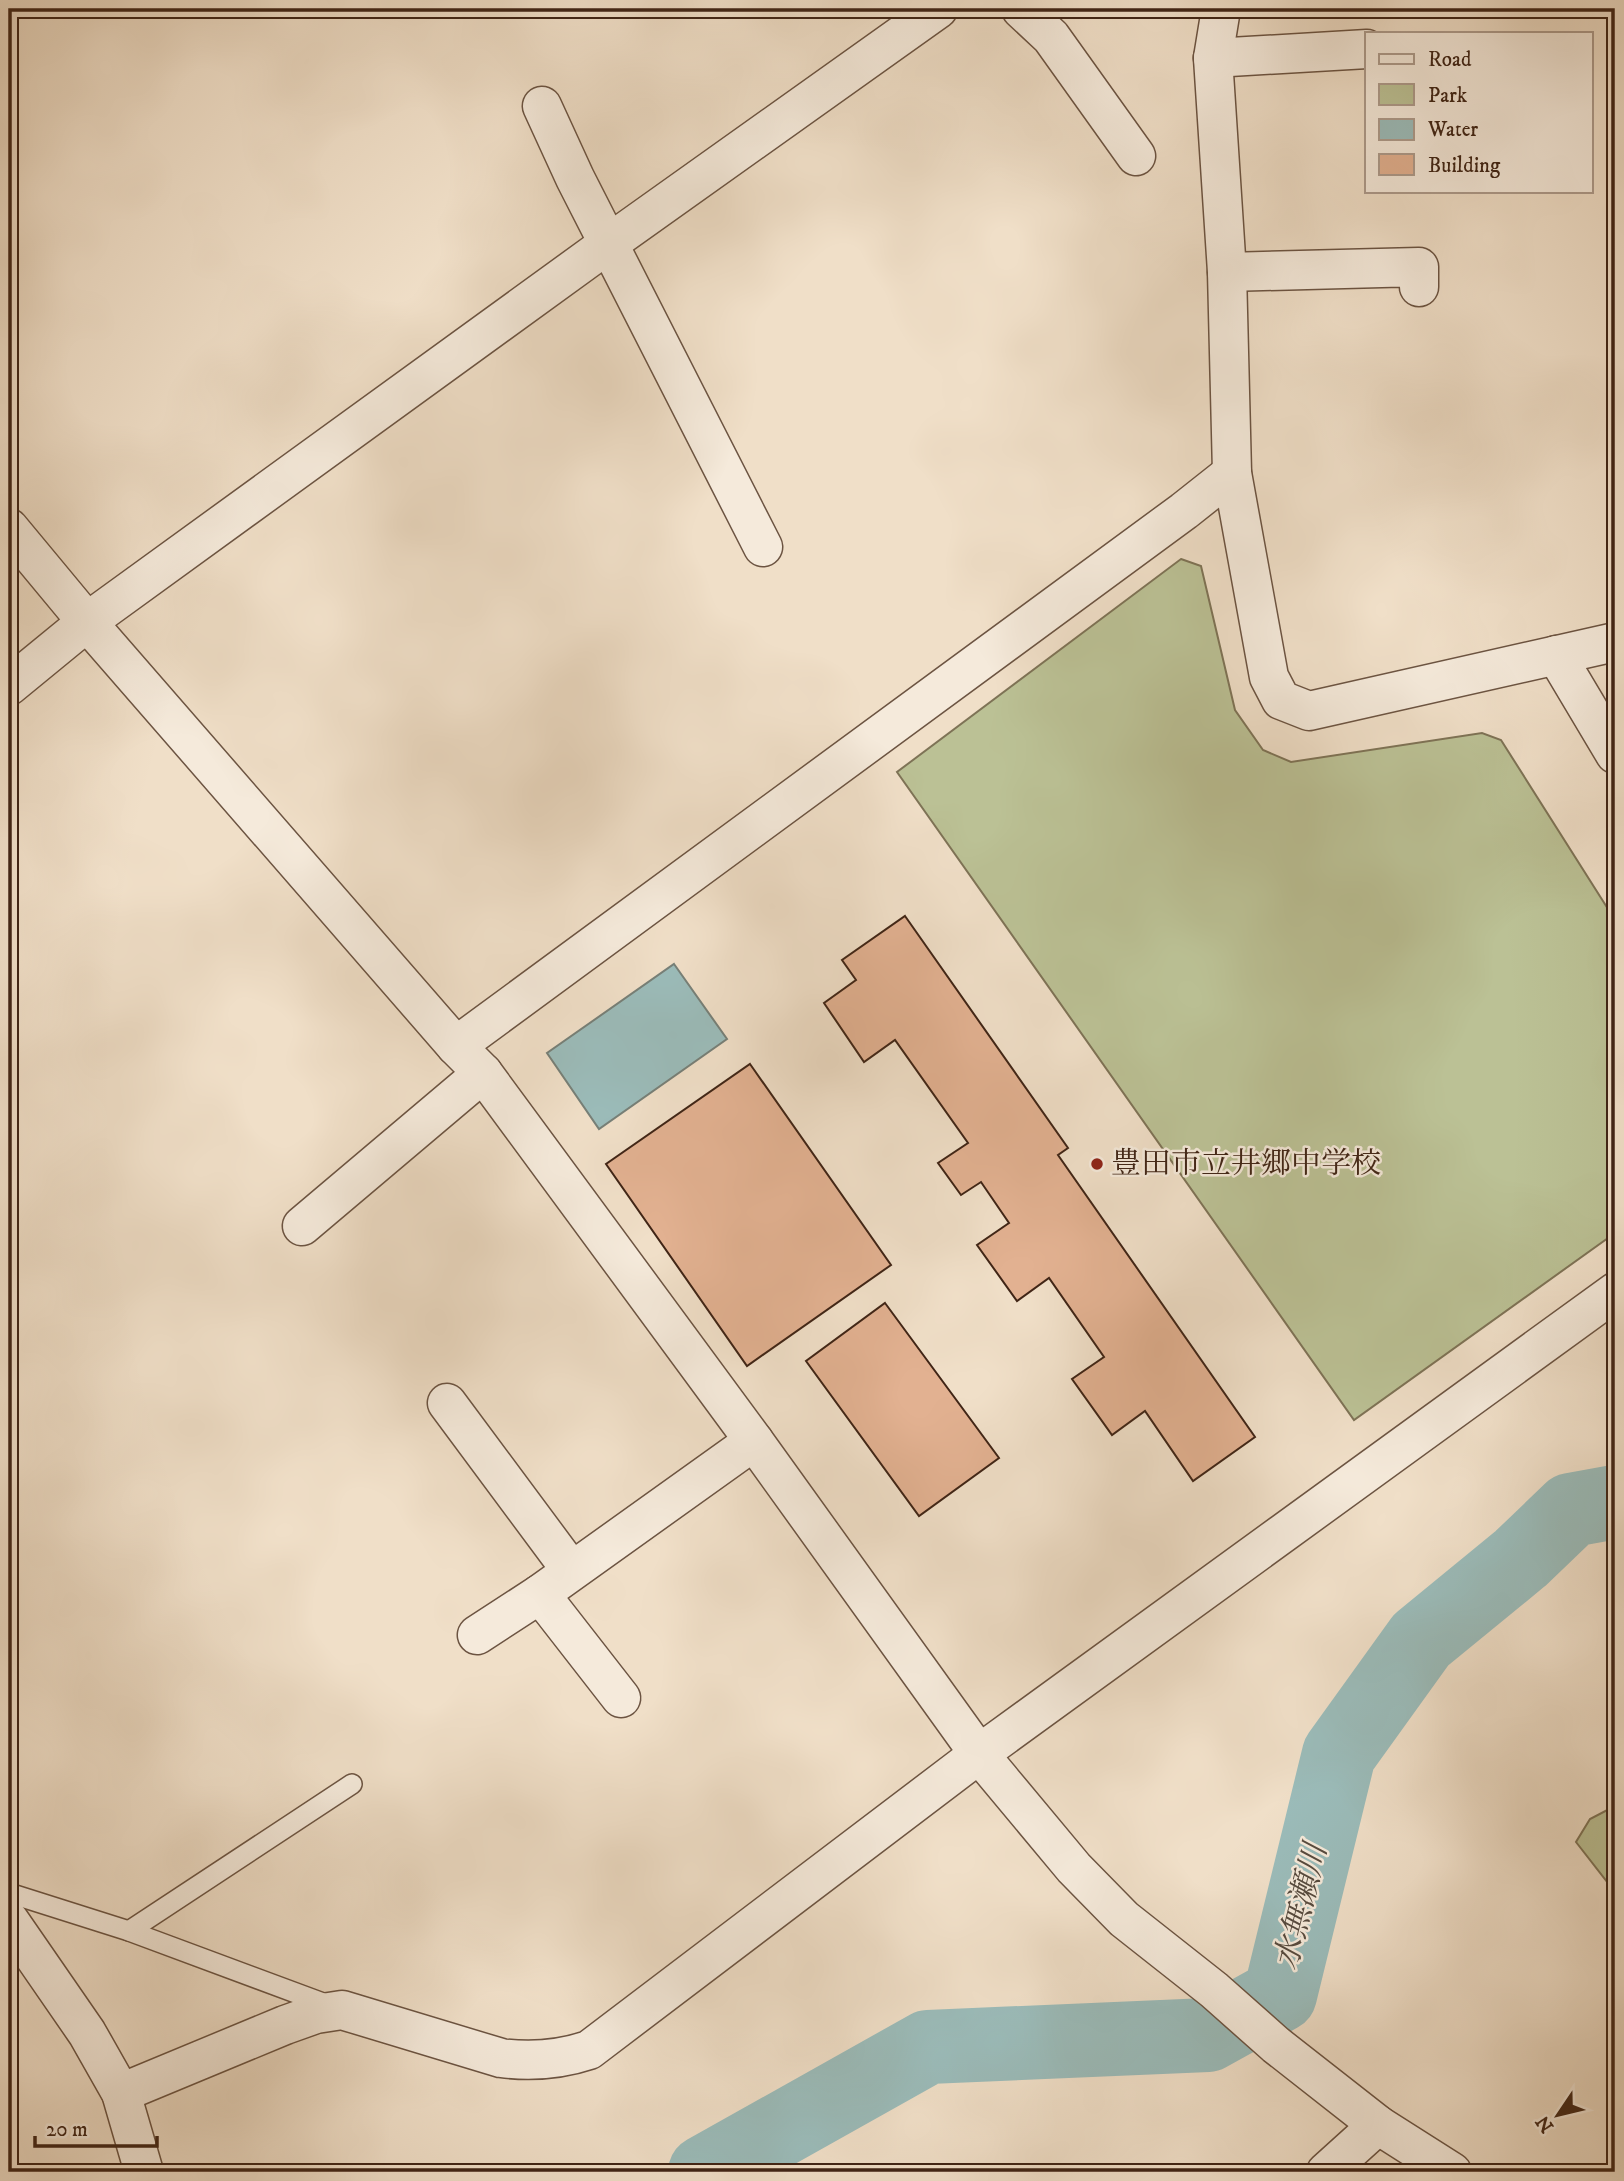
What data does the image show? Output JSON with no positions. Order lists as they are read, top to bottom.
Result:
{
  "water": ["水無瀬川"],
  "places": ["豊田市立井郷中学校"],
  "legend": [
    "Road",
    "Park",
    "Water",
    "Building"
  ],
  "scale_bar": "20 m",
  "north": "bottom left"
}
